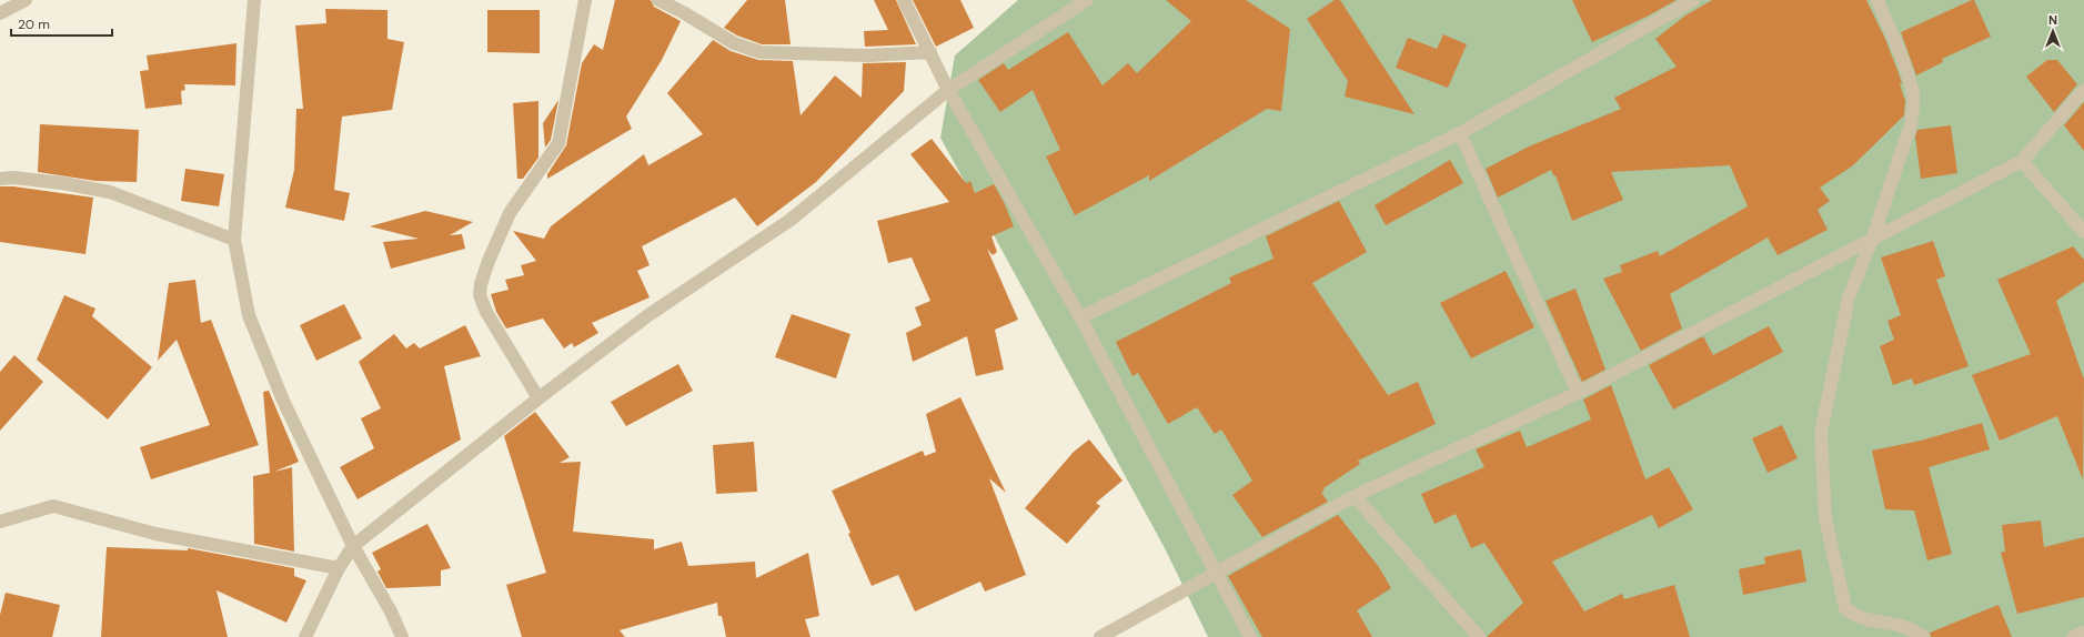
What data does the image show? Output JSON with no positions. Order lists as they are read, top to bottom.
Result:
{
  "scale_bar": "20 m",
  "north": "top"
}
